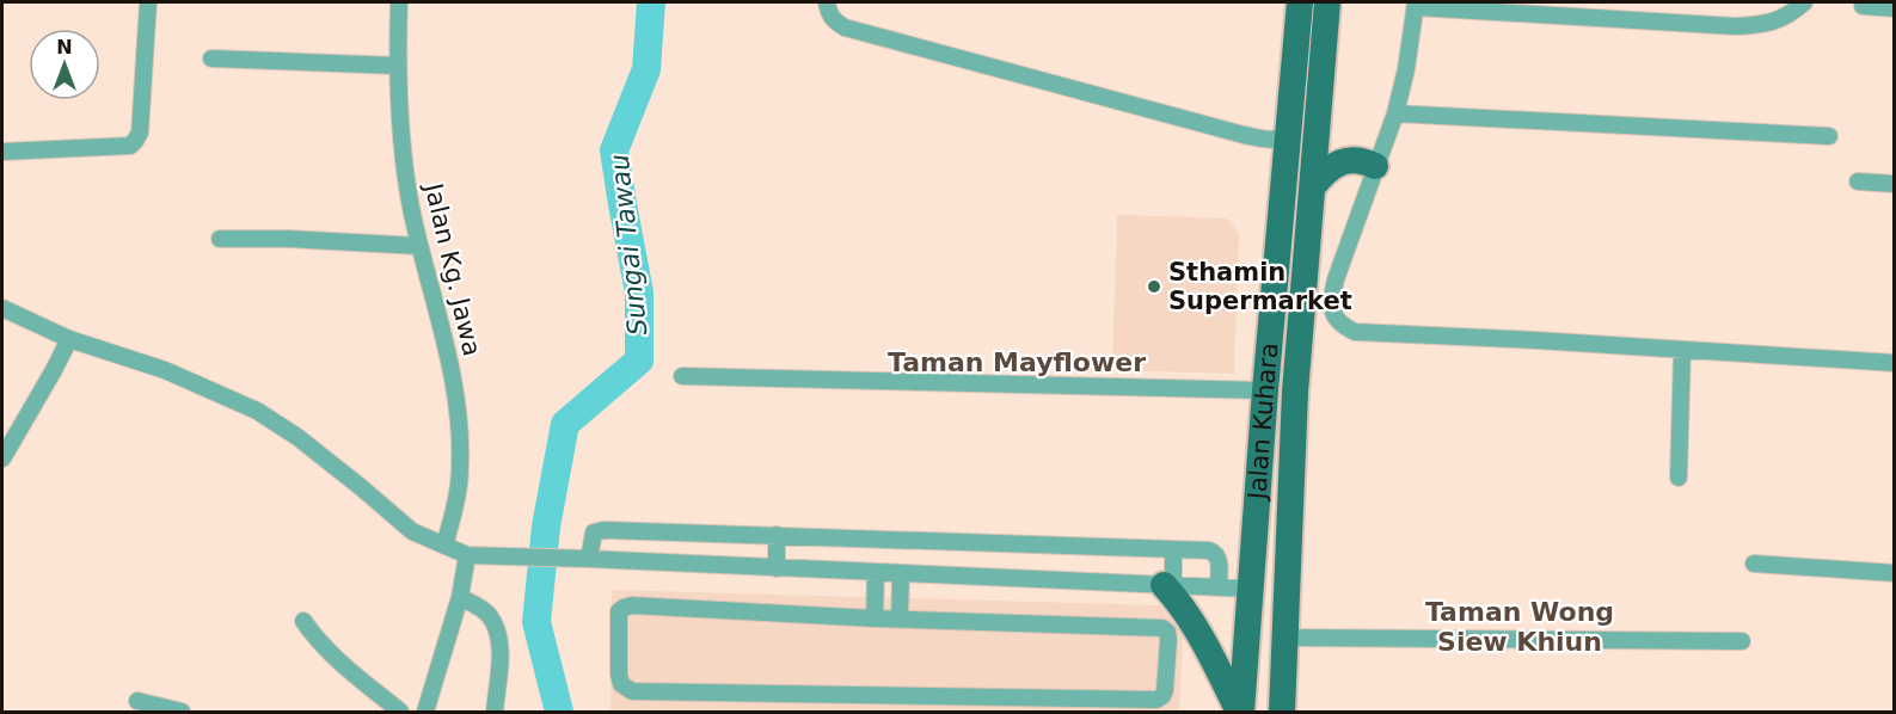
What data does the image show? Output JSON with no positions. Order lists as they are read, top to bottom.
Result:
{
  "streets": {
    "main road": ["Jalan Kuhara"],
    "street": ["Jalan Kg. Jawa"]
  },
  "districts": ["Taman Mayflower", "Taman Wong Siew Khiun"],
  "water": ["Sungai Tawau"],
  "places": ["Sthamin Supermarket"],
  "north": "top"
}
